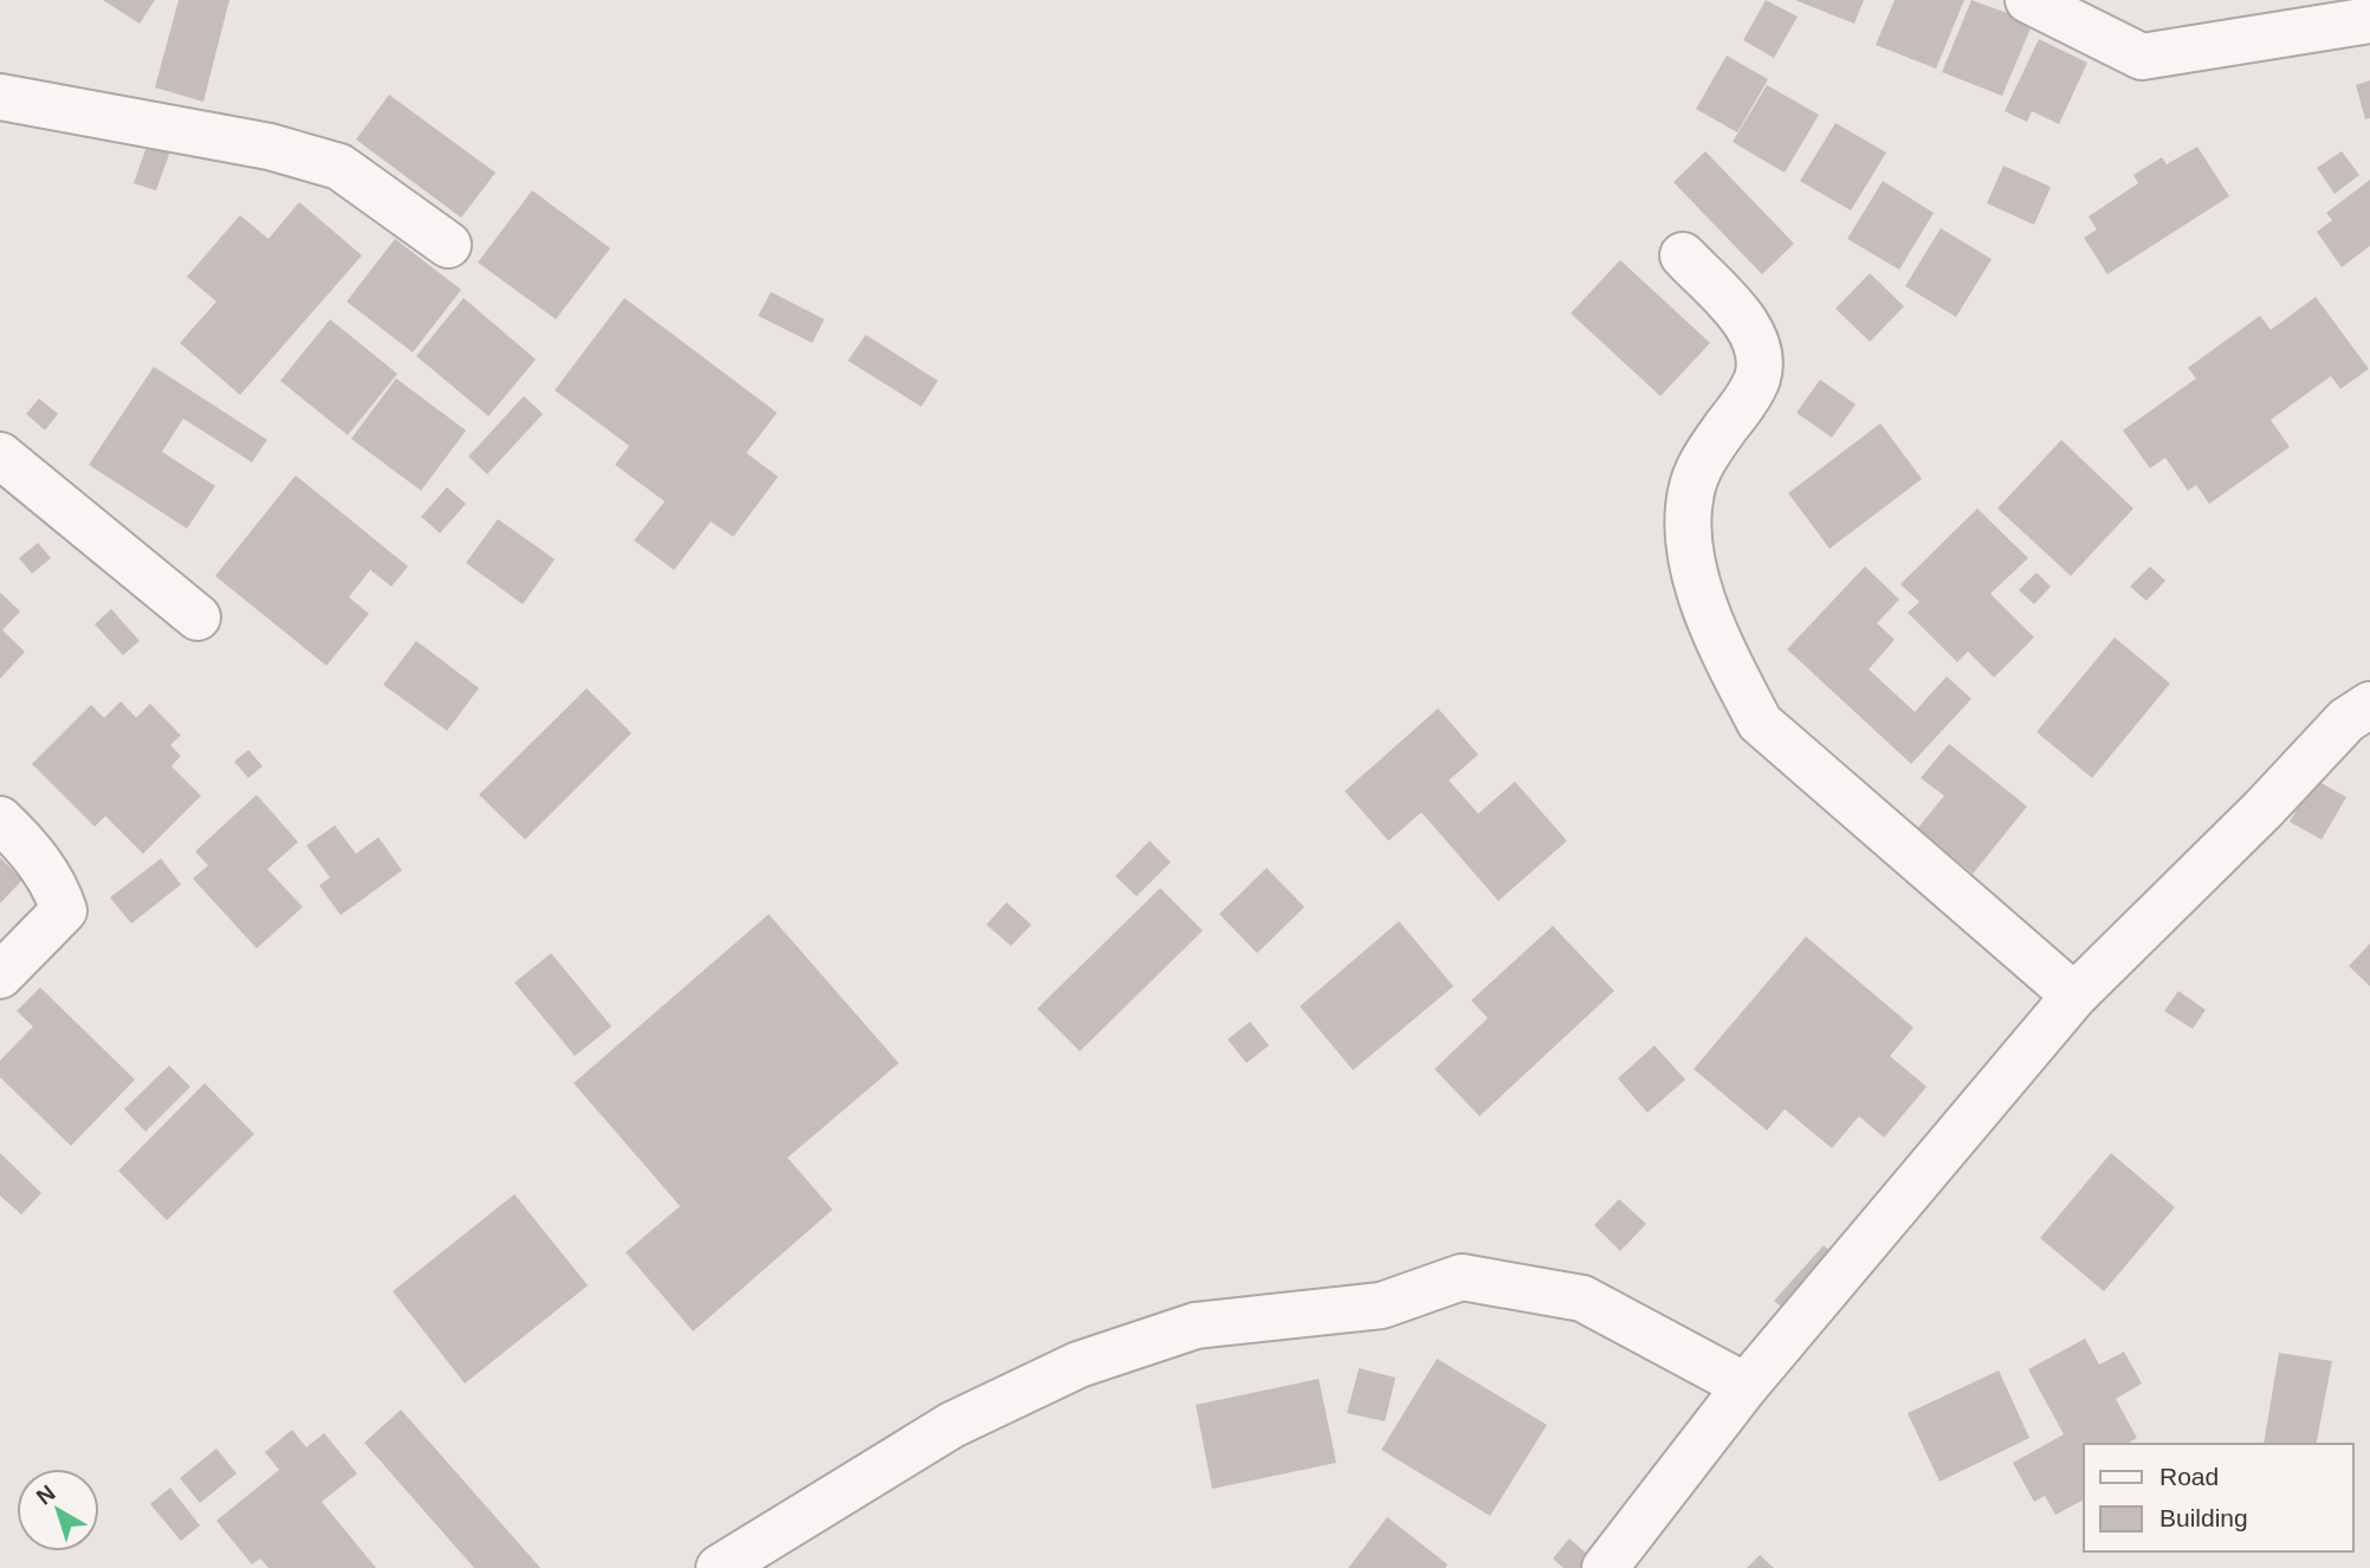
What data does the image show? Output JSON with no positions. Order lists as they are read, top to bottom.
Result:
{
  "legend": ["Road", "Building"],
  "north": "top left"
}
